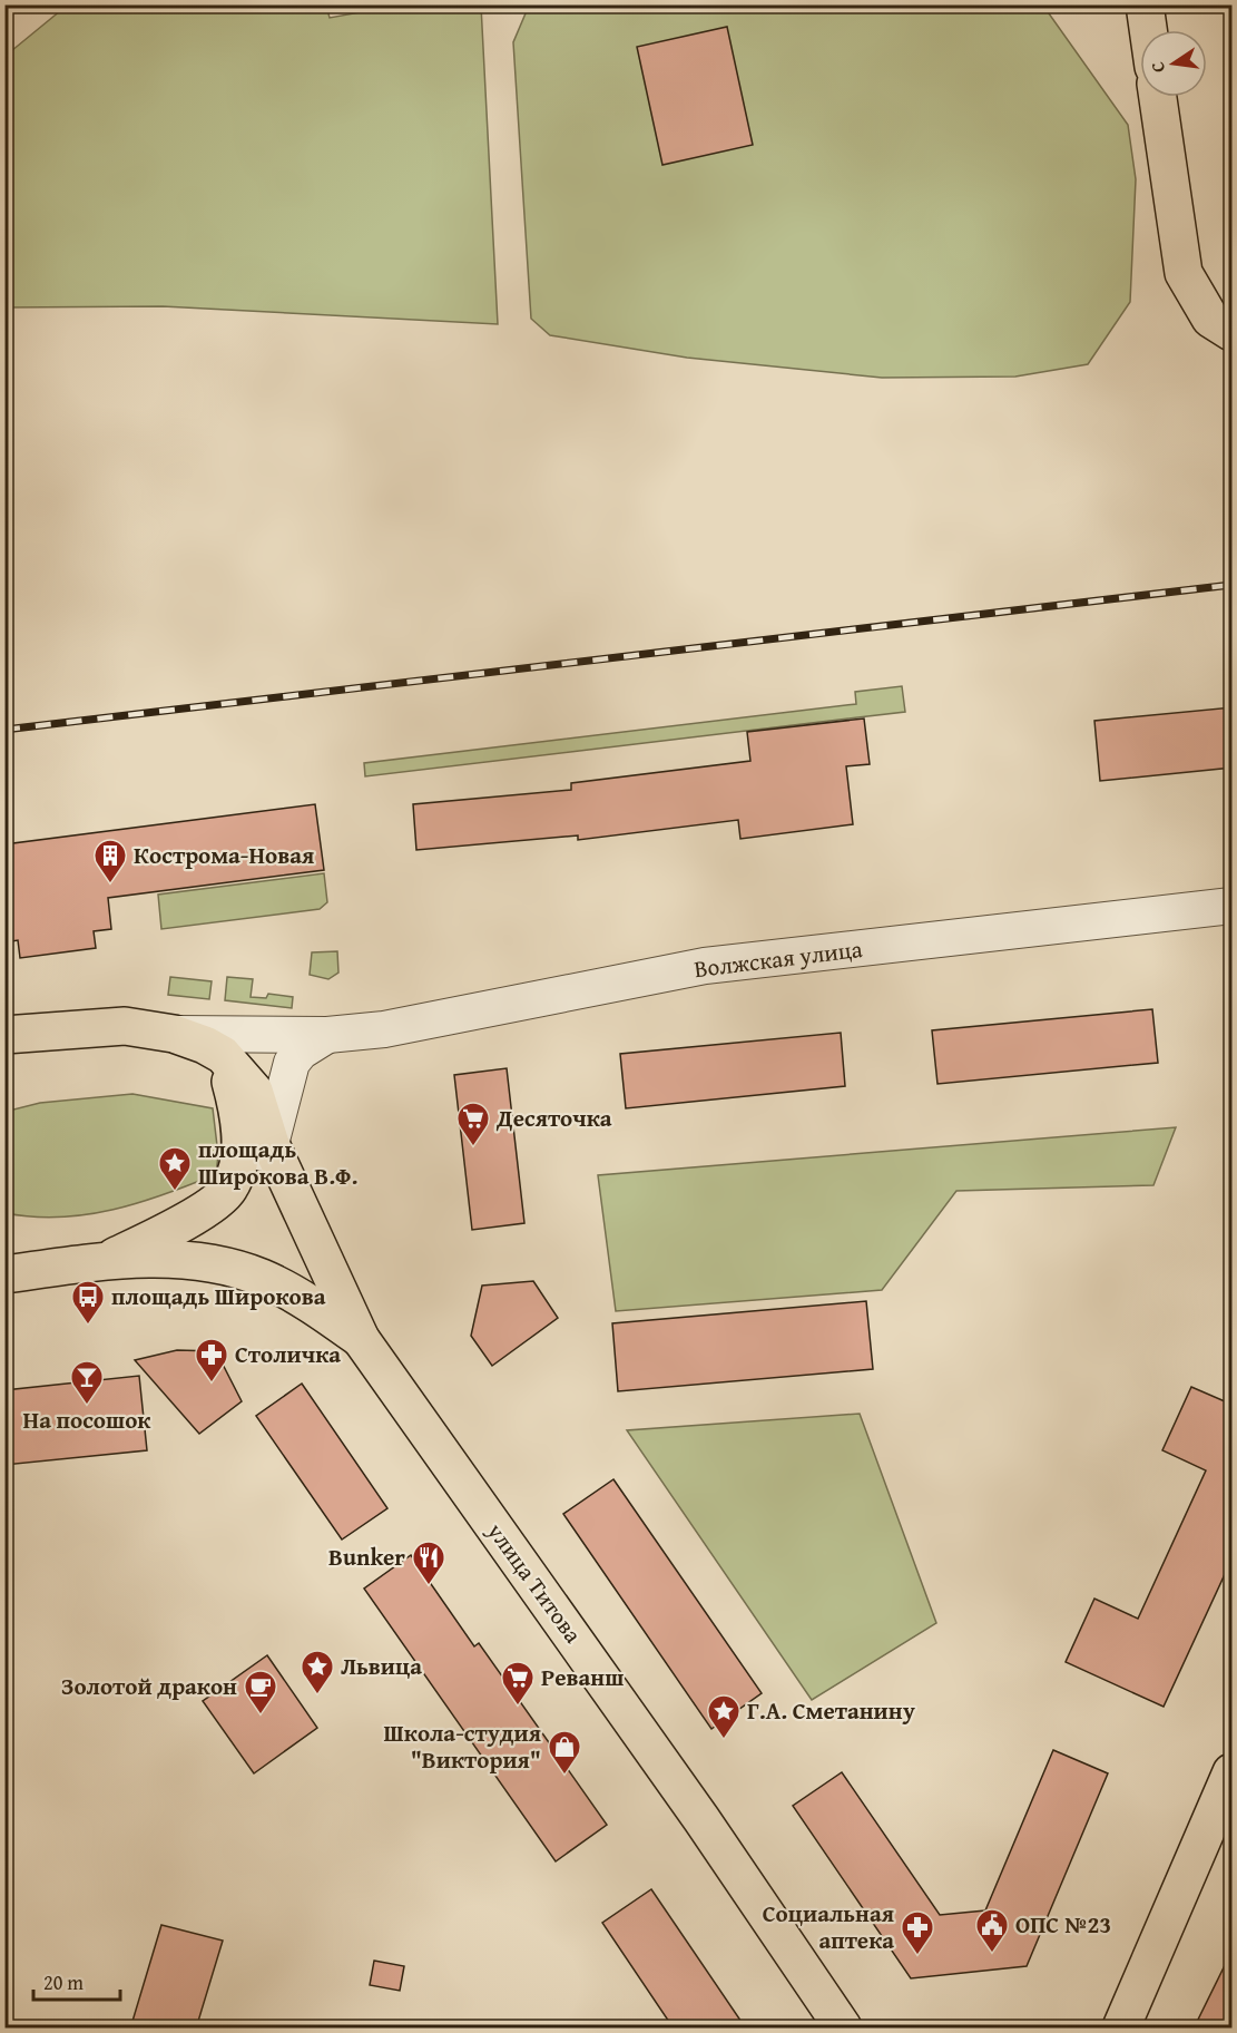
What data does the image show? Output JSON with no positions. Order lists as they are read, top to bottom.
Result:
{
  "streets": {
    "main road": ["улица Титова"],
    "street": ["Волжская улица"]
  },
  "places": {
    "building": ["Кострома-Новая"],
    "supermarket": ["Десяточка", "Реванш"],
    "place": ["площадь Широкова В.Ф.", "Львица", "Г.А. Сметанину"],
    "bus stop": ["площадь Широкова"],
    "pharmacy": ["Столичка", "Социальная аптека"],
    "bar": ["На посошок"],
    "restaurant": ["Bunker"],
    "cafe": ["Золотой дракон"],
    "shop": ["Школа-студия \"Виктория\""],
    "public building": ["ОПС №23"]
  },
  "scale_bar": "20 m",
  "north": "left"
}
